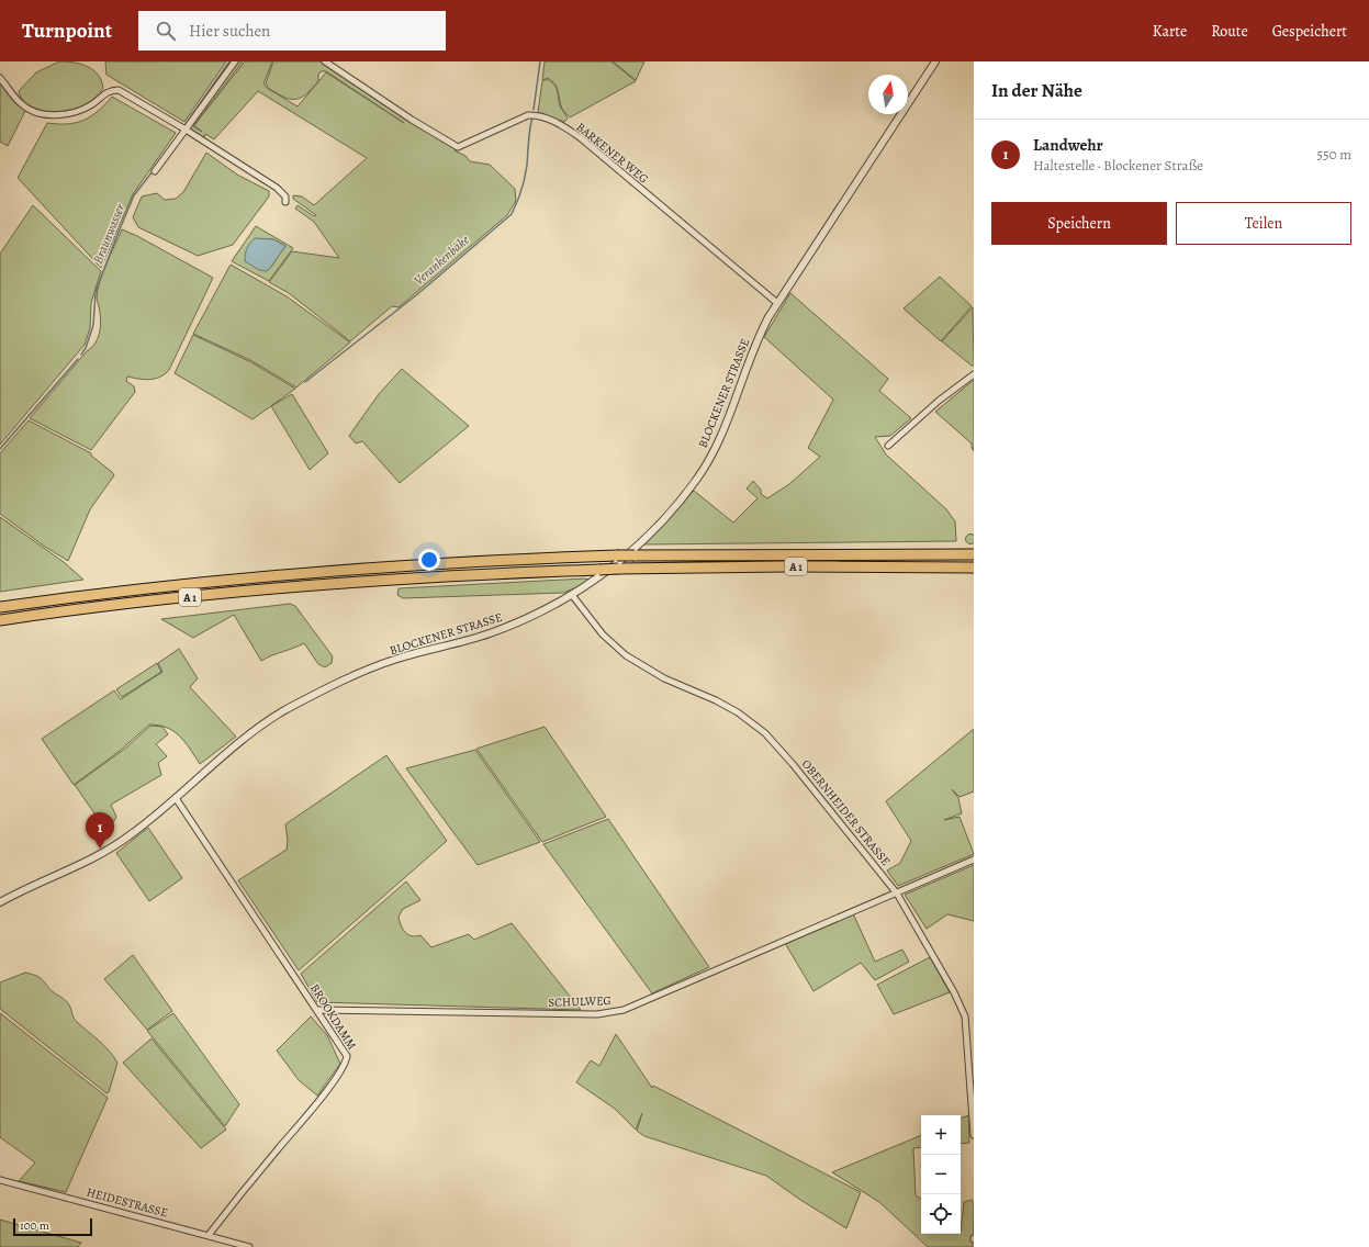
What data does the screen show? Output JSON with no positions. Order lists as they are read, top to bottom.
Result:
{
  "streets": {
    "highway": ["A 1"],
    "street": [
      "BARKENER WEG",
      "BLOCKENER STRASSE",
      "OBERNHEIDER STRASSE",
      "SCHULWEG",
      "BROOKDAMM",
      "HEIDESTRASSE"
    ]
  },
  "crossings": [
    ["BARKENER WEG", "BLOCKENER STRASSE"],
    ["BLOCKENER STRASSE", "OBERNHEIDER STRASSE"],
    ["BLOCKENER STRASSE", "BROOKDAMM"],
    ["OBERNHEIDER STRASSE", "SCHULWEG"],
    ["SCHULWEG", "BROOKDAMM"],
    ["BROOKDAMM", "HEIDESTRASSE"]
  ],
  "water": ["Braunwasser", "Verankenbäke"],
  "scale_bar": "100 m",
  "north": "top",
  "page": {
    "header": "Turnpoint",
    "search": "Hier suchen",
    "nav": ["Karte", "Route", "Gespeichert"],
    "heading": "In der Nähe",
    "list": [
      {
        "mark": "1",
        "name": "Landwehr",
        "note": "Haltestelle · Blockener Straße",
        "value": "550 m"
      }
    ],
    "buttons": ["Speichern", "Teilen"],
    "pins": "1",
    "map_buttons": ["+", "−"],
    "scale": "100 m"
  }
}
